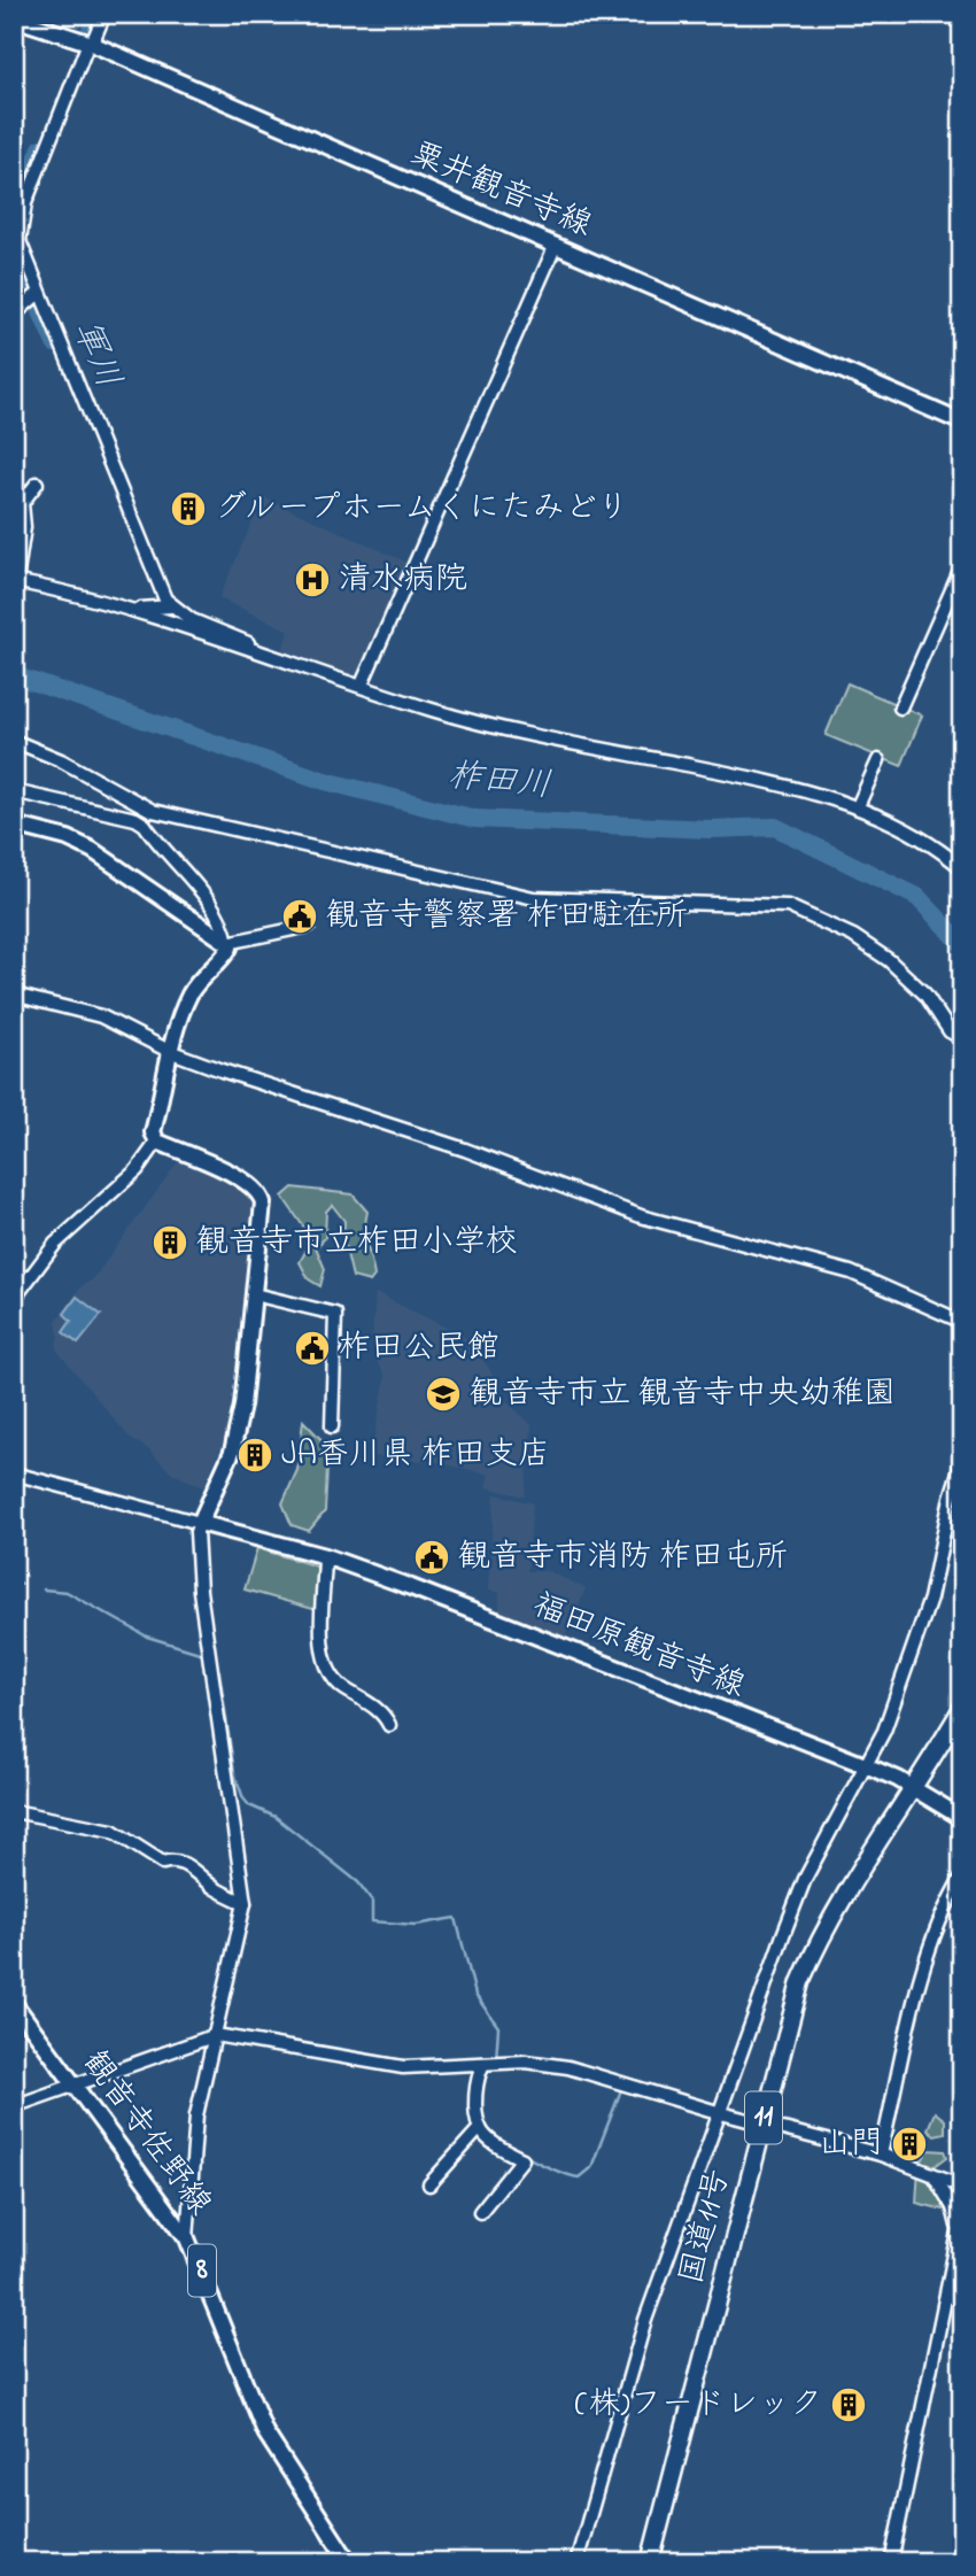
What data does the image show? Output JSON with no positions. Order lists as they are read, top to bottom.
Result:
{
  "streets": {
    "highway": ["11", "国道11号"],
    "main road": [
      "粟井観音寺線",
      "福田原観音寺線",
      "観音寺佐野線",
      "8"
    ]
  },
  "crossings": [
    ["福田原観音寺線", "国道11号"]
  ],
  "water": ["軍川", "柞田川"],
  "places": {
    "building": [
      "グループホームくにたみどり",
      "観音寺市立柞田小学校",
      "JA香川県 柞田支店",
      "山門",
      "(株)フードレック"
    ],
    "hospital": ["清水病院"],
    "public building": ["観音寺警察署 柞田駐在所", "柞田公民館", "観音寺市消防 柞田屯所"],
    "school or university": ["観音寺市立 観音寺中央幼稚園"]
  }
}
